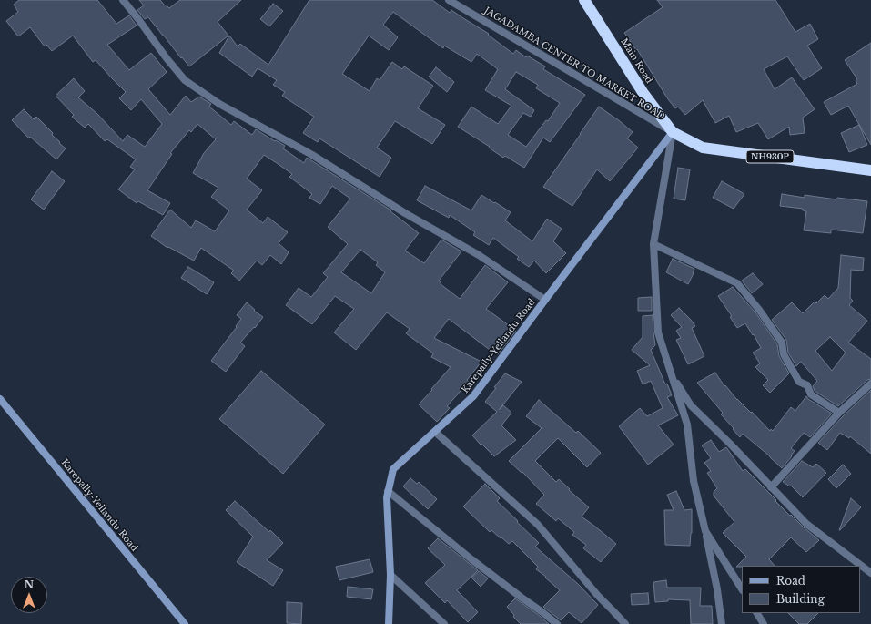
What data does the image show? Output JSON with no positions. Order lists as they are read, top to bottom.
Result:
{
  "streets": {
    "highway": ["Main Road", "NH930P"],
    "street": ["JAGADAMBA CENTER TO MARKET ROAD", "Karepally-Yellandu Road"]
  },
  "crossings": [
    ["Main Road", "JAGADAMBA CENTER TO MARKET ROAD"],
    ["Main Road", "NH930P"],
    ["Main Road", "Karepally-Yellandu Road"],
    ["JAGADAMBA CENTER TO MARKET ROAD", "NH930P"],
    ["JAGADAMBA CENTER TO MARKET ROAD", "Karepally-Yellandu Road"],
    ["NH930P", "Karepally-Yellandu Road"]
  ],
  "legend": ["Road", "Building"],
  "north": "top"
}
